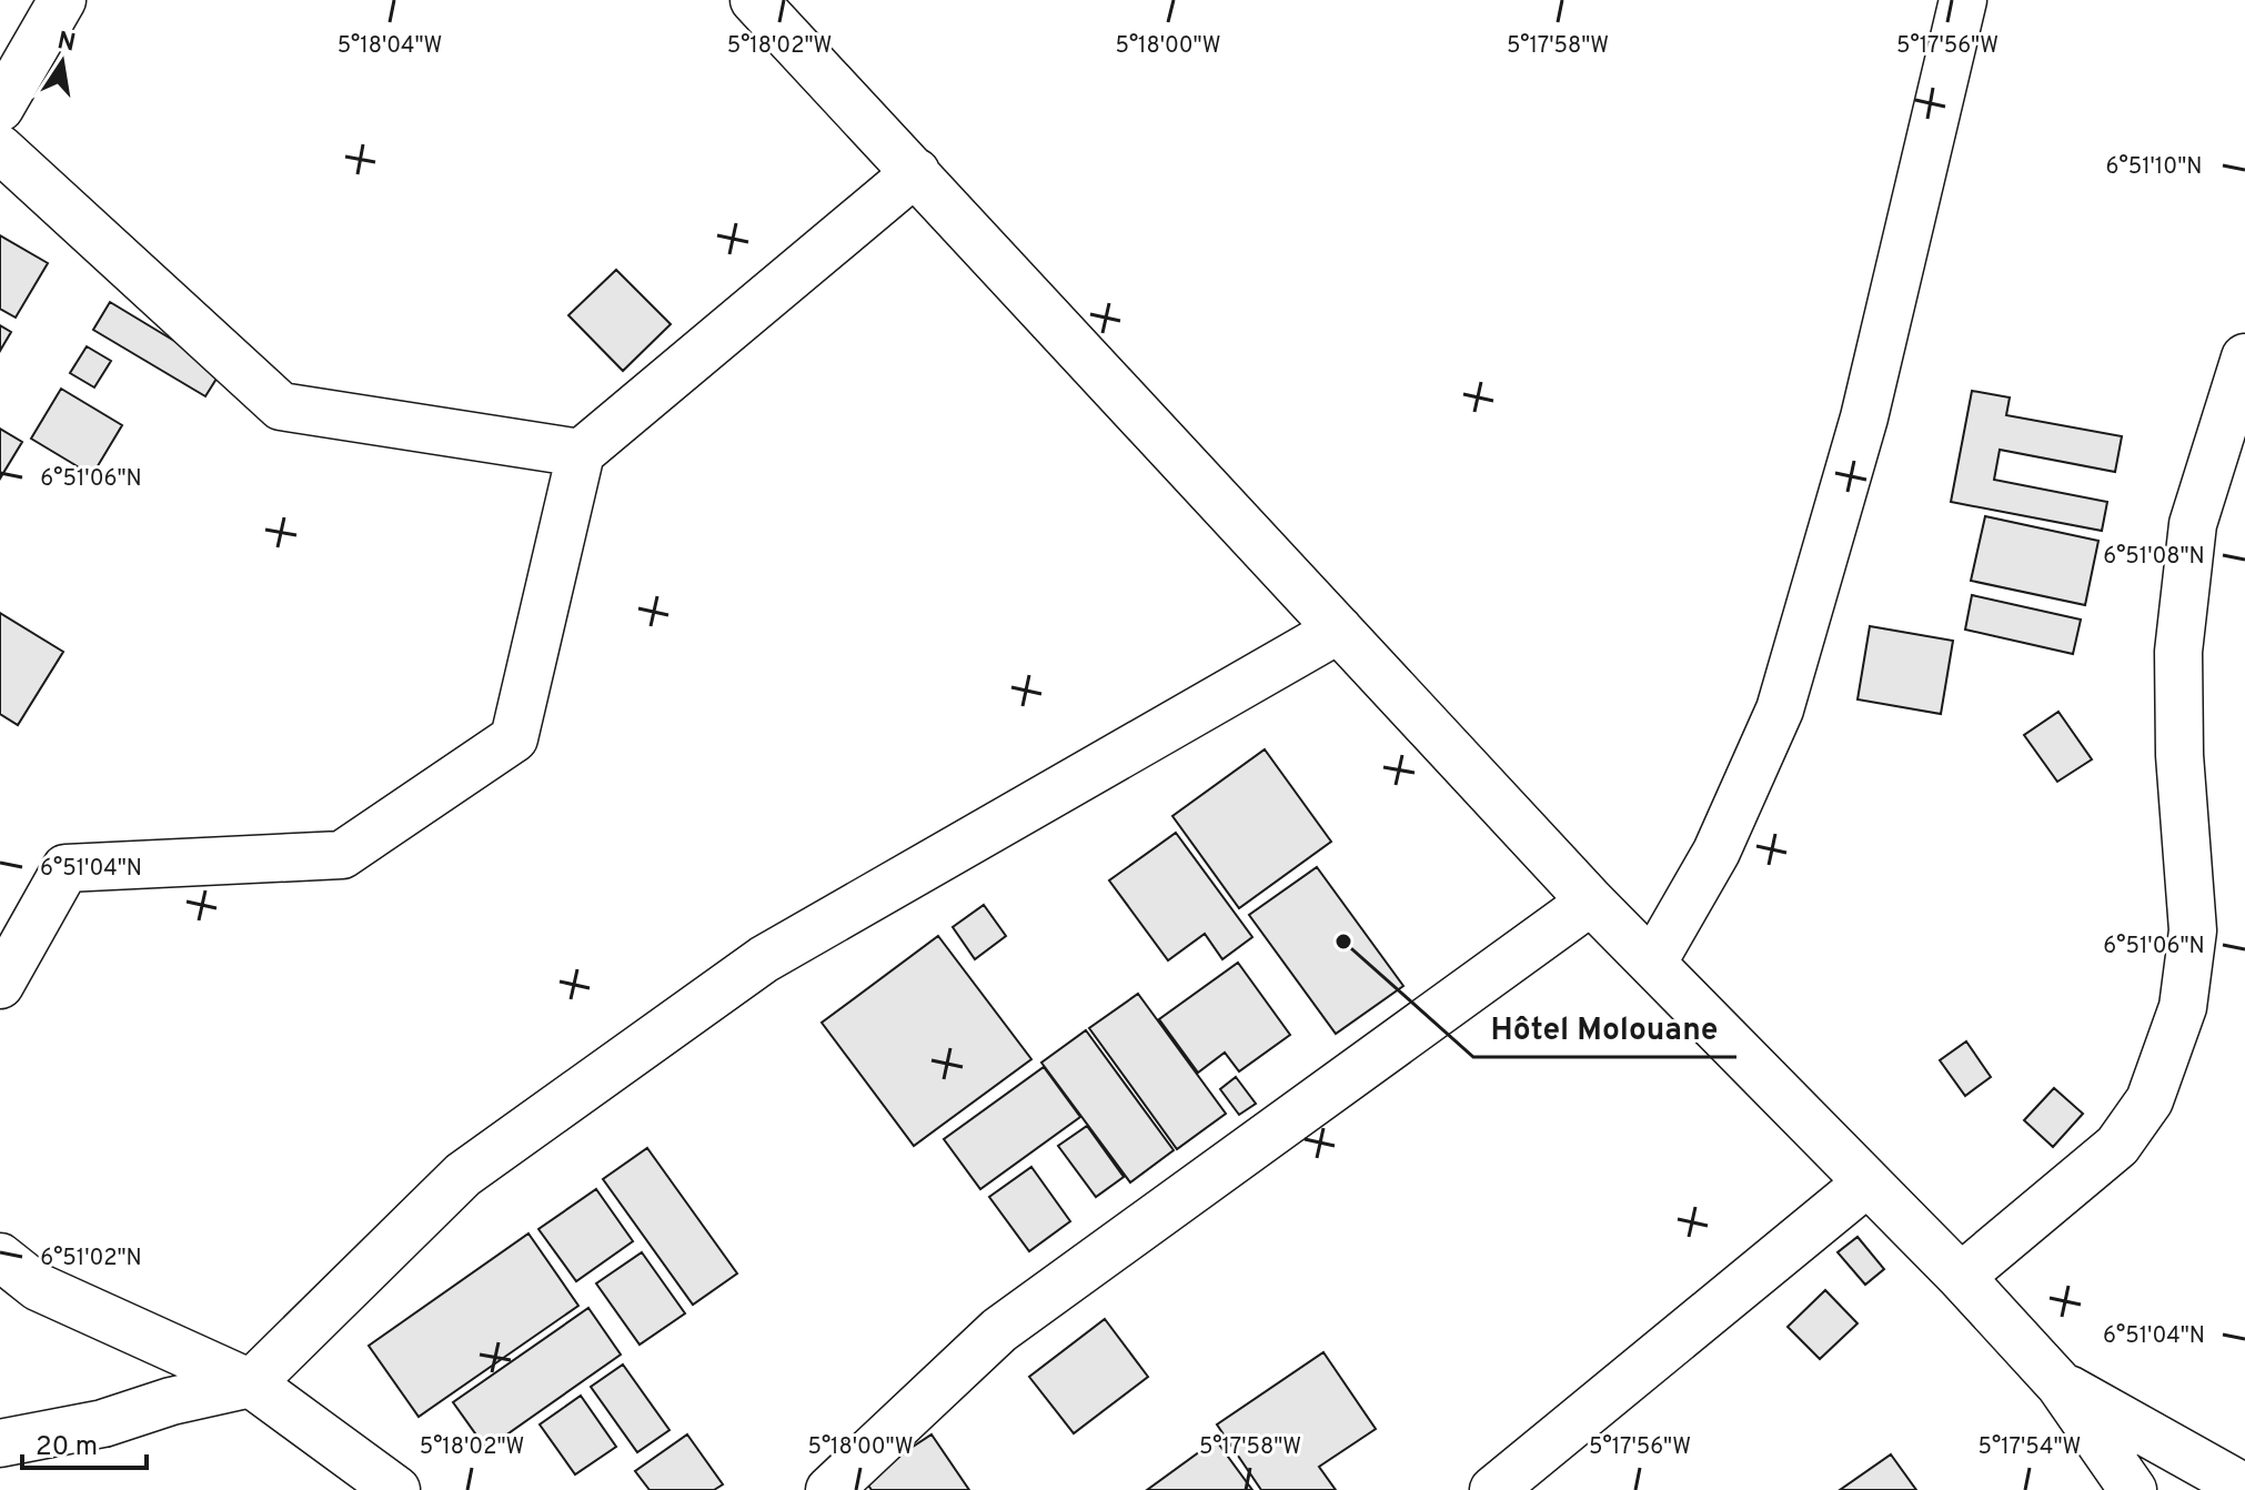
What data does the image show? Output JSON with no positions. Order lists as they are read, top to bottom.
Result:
{
  "places": ["Hôtel Molouane"],
  "scale_bar": "20 m",
  "north": "top",
  "coordinates": [
    "5°18'04\"W",
    "5°18'02\"W",
    "5°18'00\"W",
    "5°17'58\"W",
    "5°17'56\"W",
    "6°51'10\"N",
    "6°51'06\"N",
    "6°51'08\"N",
    "6°51'04\"N",
    "6°51'02\"N",
    "5°17'54\"W"
  ]
}
